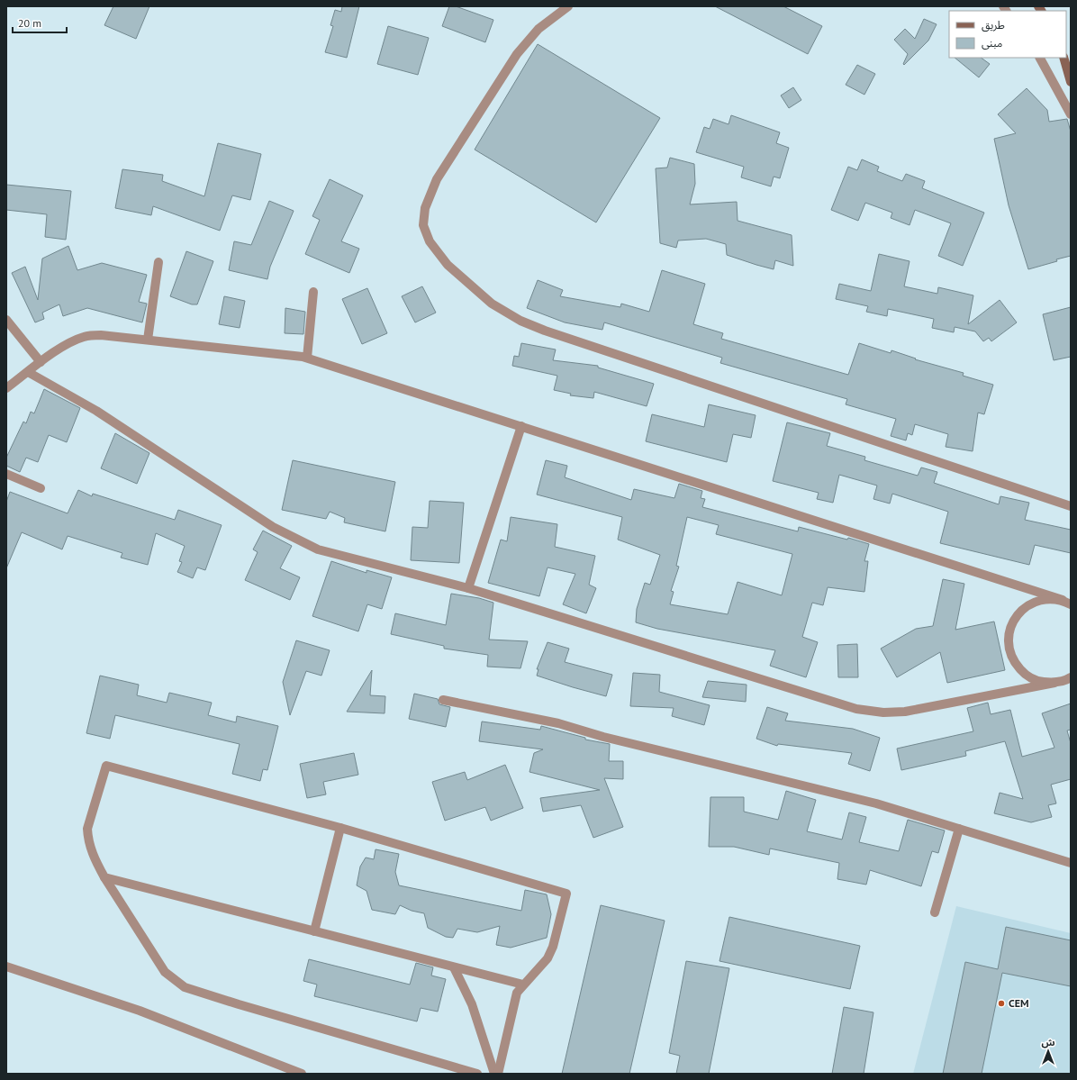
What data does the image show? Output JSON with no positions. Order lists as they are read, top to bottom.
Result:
{
  "places": ["CEM"],
  "legend": ["طريق", "مبنى"],
  "scale_bar": "20 m",
  "north": "top"
}
